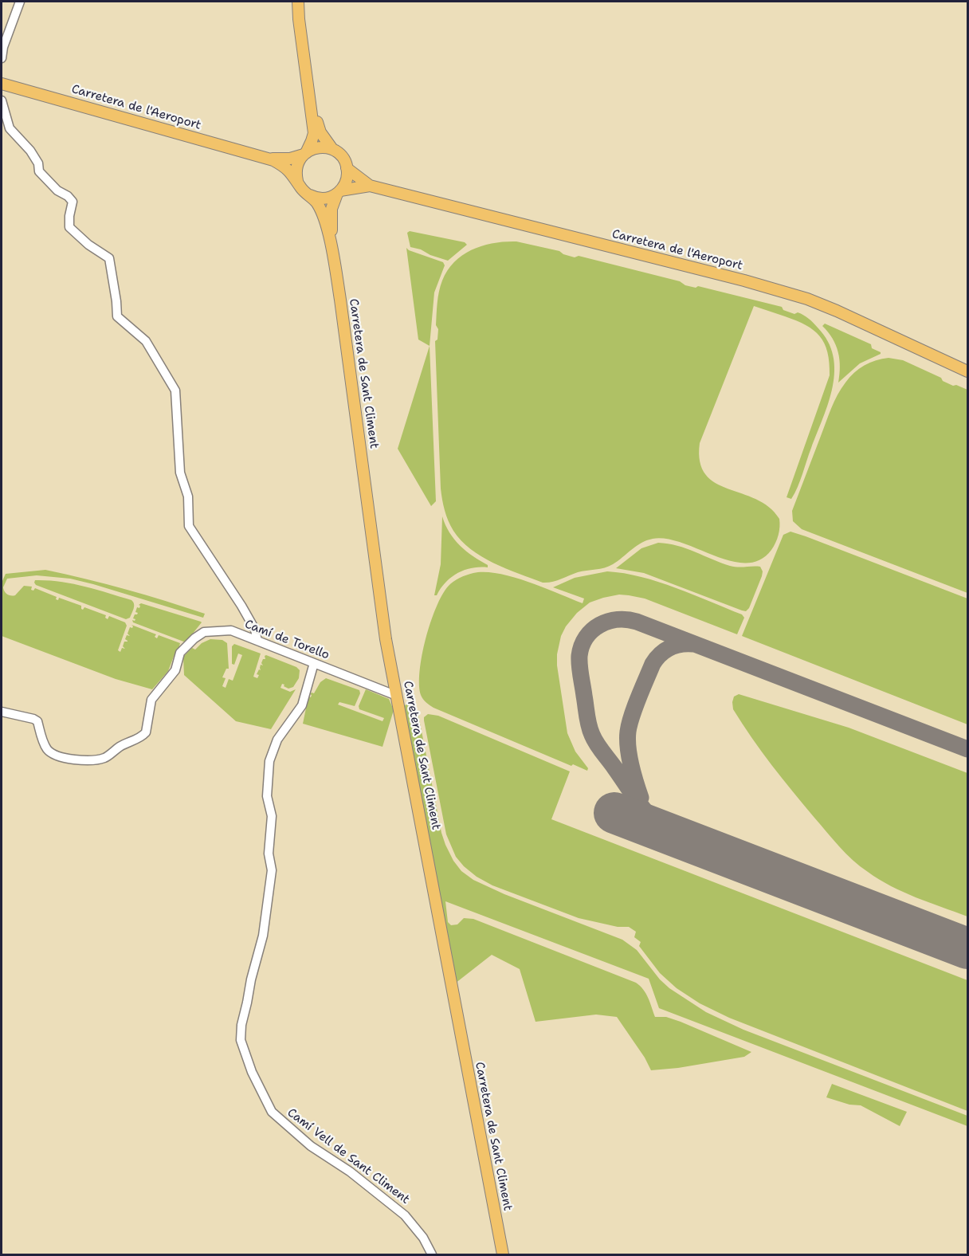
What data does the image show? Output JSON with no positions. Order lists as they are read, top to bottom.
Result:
{
  "streets": {
    "main road": ["Carretera de l'Aeroport", "Carretera de Sant Climent"],
    "street": ["Camí de Torello", "Camí Vell de Sant Climent"]
  },
  "crossings": [
    ["Carretera de Sant Climent", "Camí de Torello"],
    ["Camí de Torello", "Camí Vell de Sant Climent"]
  ]
}
